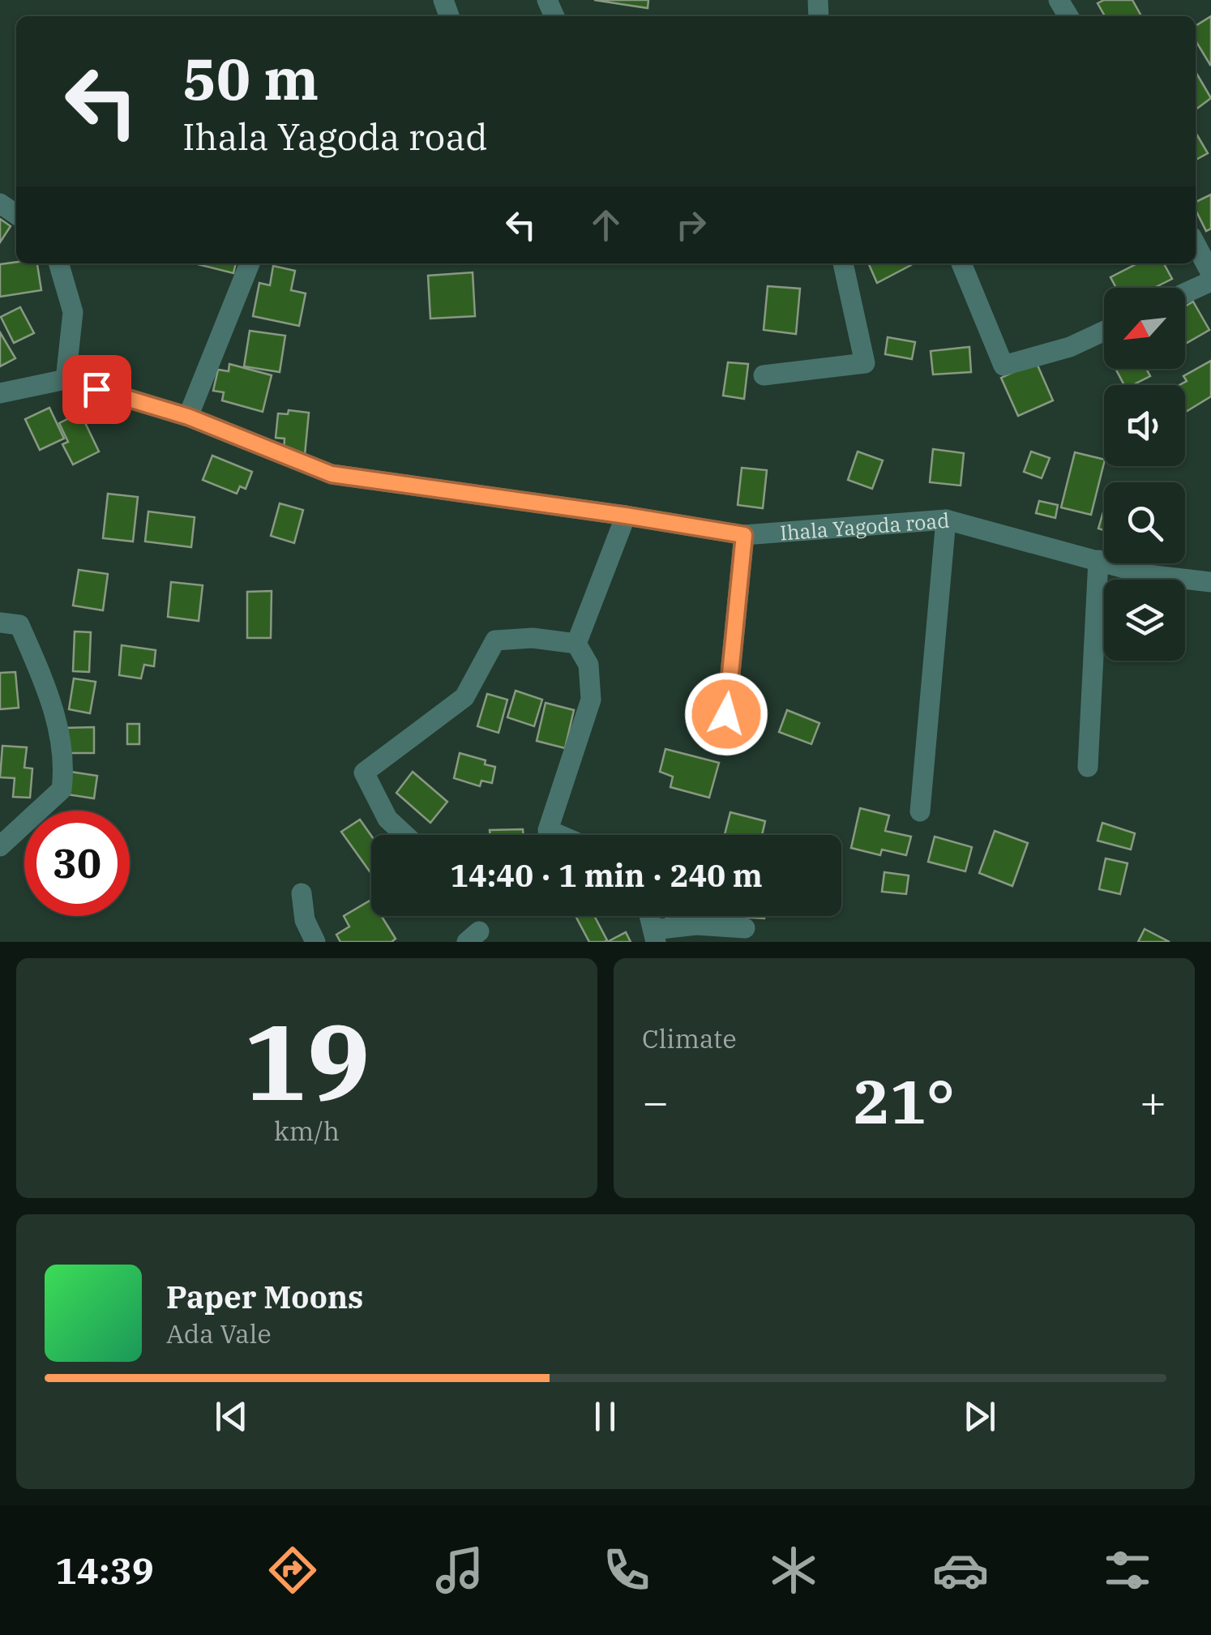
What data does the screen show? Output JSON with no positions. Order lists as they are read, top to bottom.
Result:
{
  "streets": {
    "street": ["Ihala Yagoda road"]
  },
  "north": "bottom left",
  "page": {
    "turn": ["50 m", "Ihala Yagoda road"],
    "limit": "30",
    "trip": "14:40 · 1 min · 240 m",
    "tile": [
      ["19", "km/h"],
      "Climate"
    ],
    "heat": ["−", "21°", "+"],
    "song": ["Paper Moons", "Ada Vale"],
    "tabs": "14:39"
  }
}
